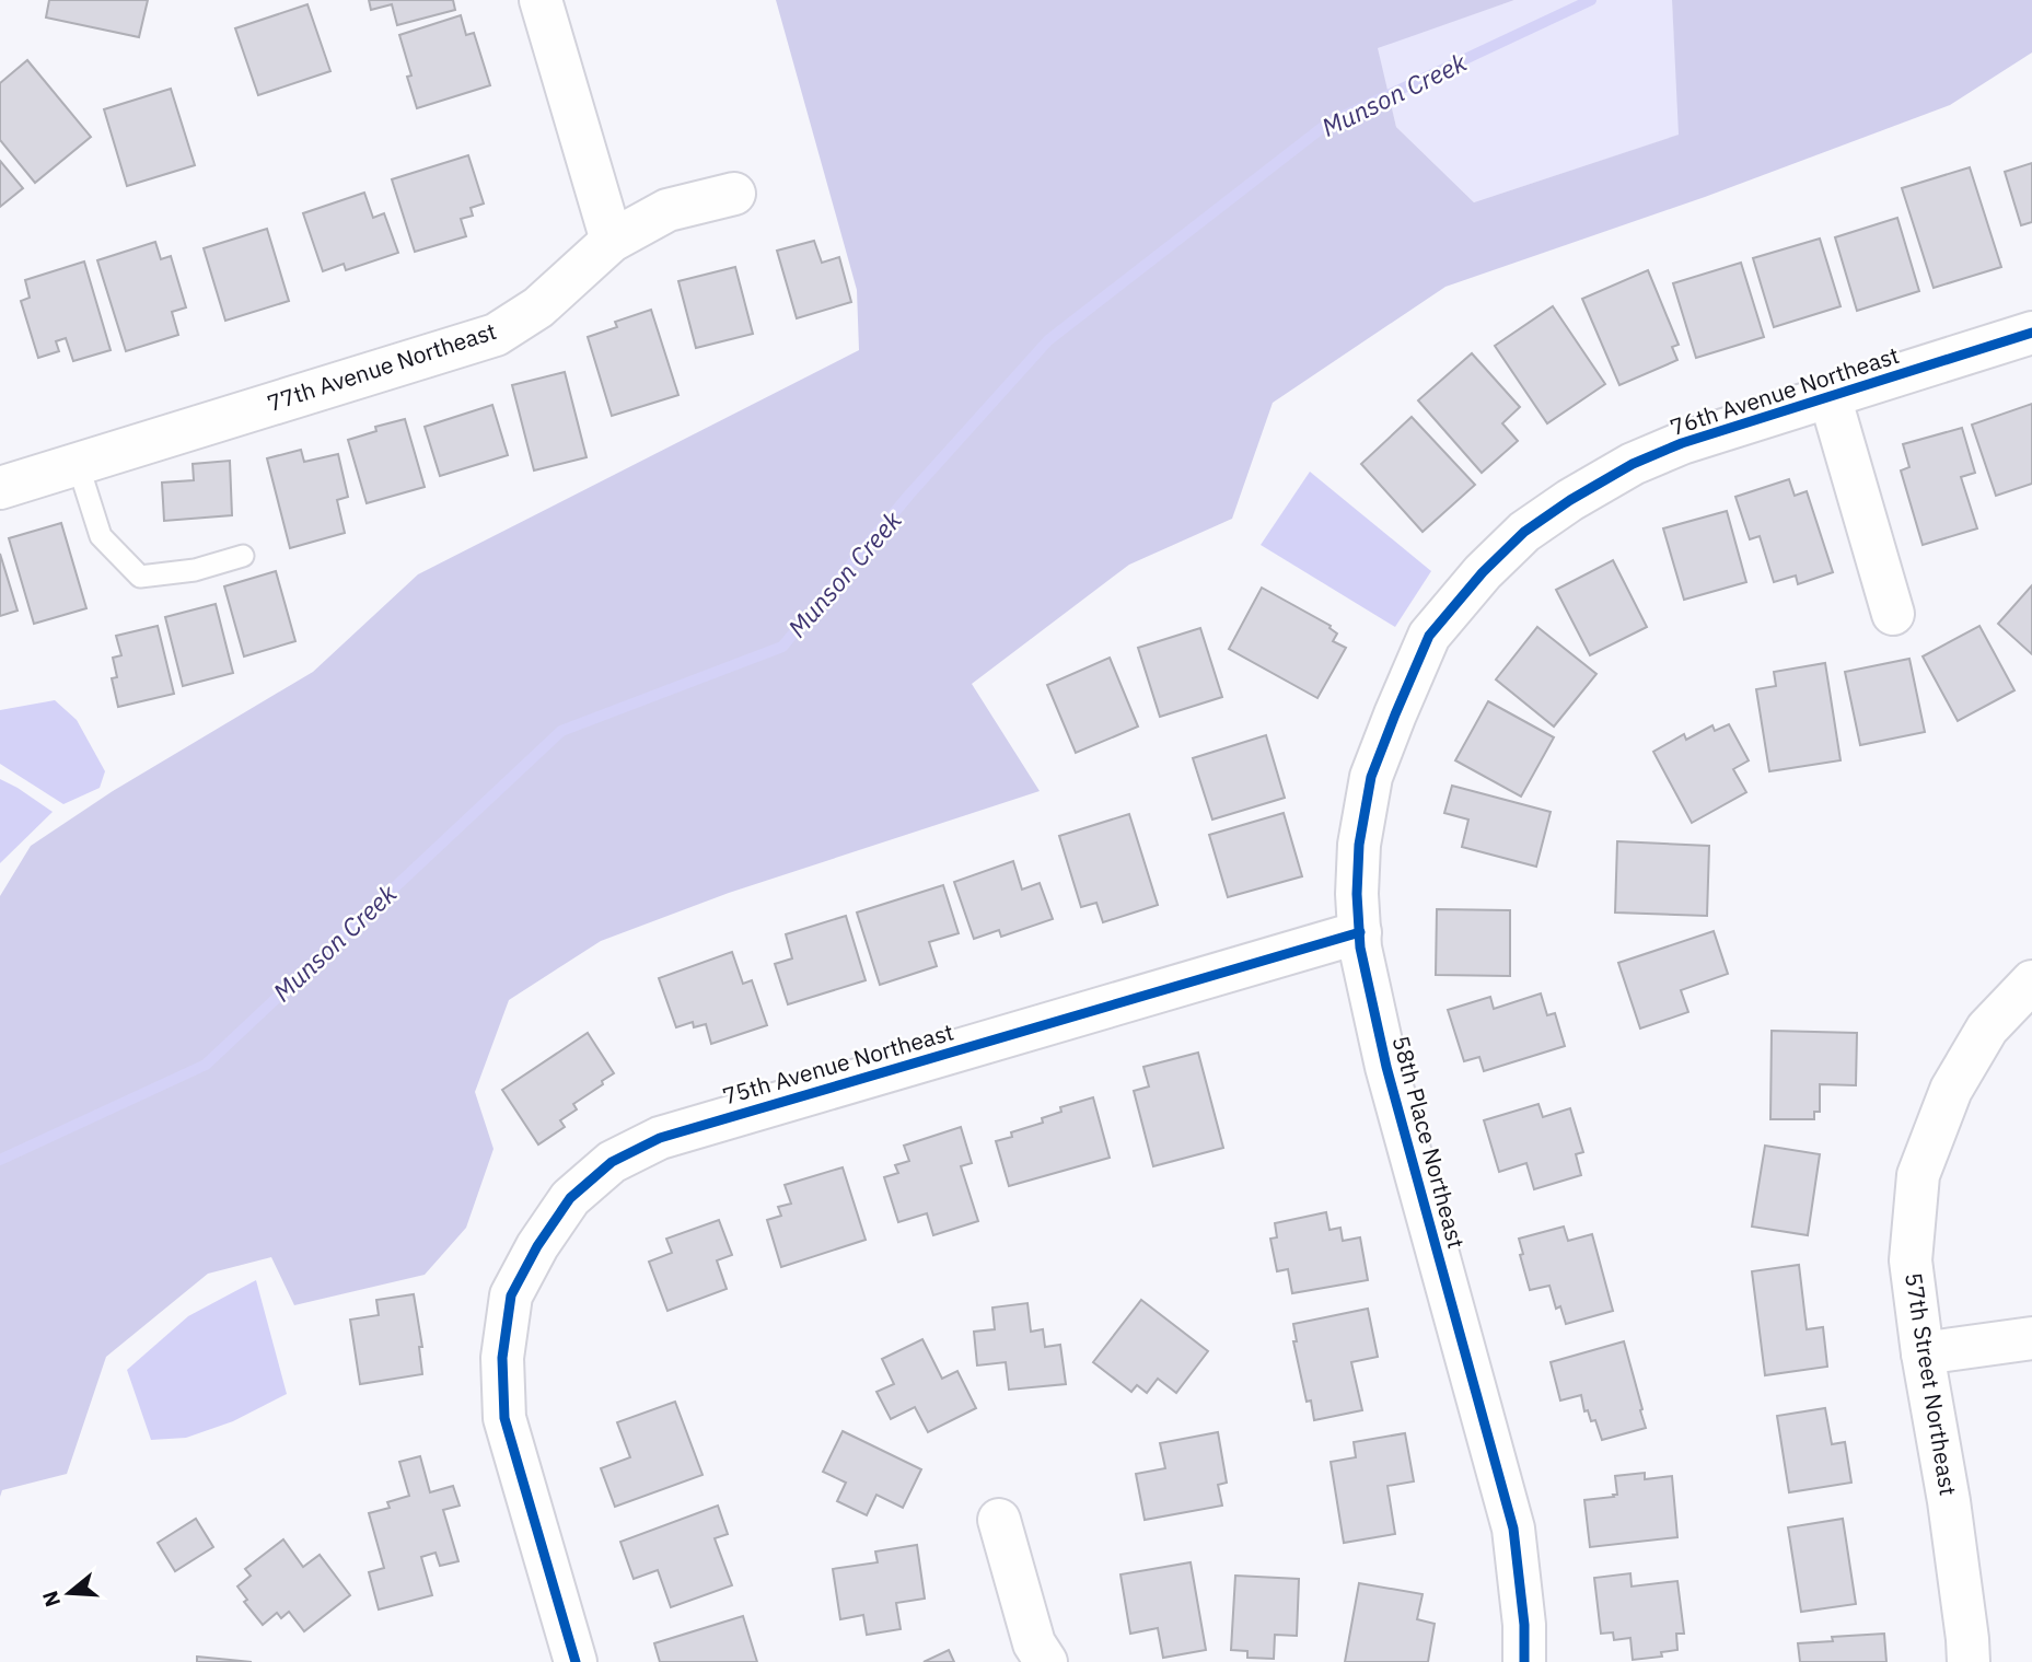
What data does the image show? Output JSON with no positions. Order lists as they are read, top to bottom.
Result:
{
  "streets": {
    "street": [
      "77th Avenue Northeast",
      "76th Avenue Northeast",
      "75th Avenue Northeast",
      "58th Place Northeast",
      "57th Street Northeast"
    ]
  },
  "crossings": [
    ["76th Avenue Northeast", "58th Place Northeast"],
    ["75th Avenue Northeast", "58th Place Northeast"]
  ],
  "water": ["Munson Creek"],
  "north": "left"
}
